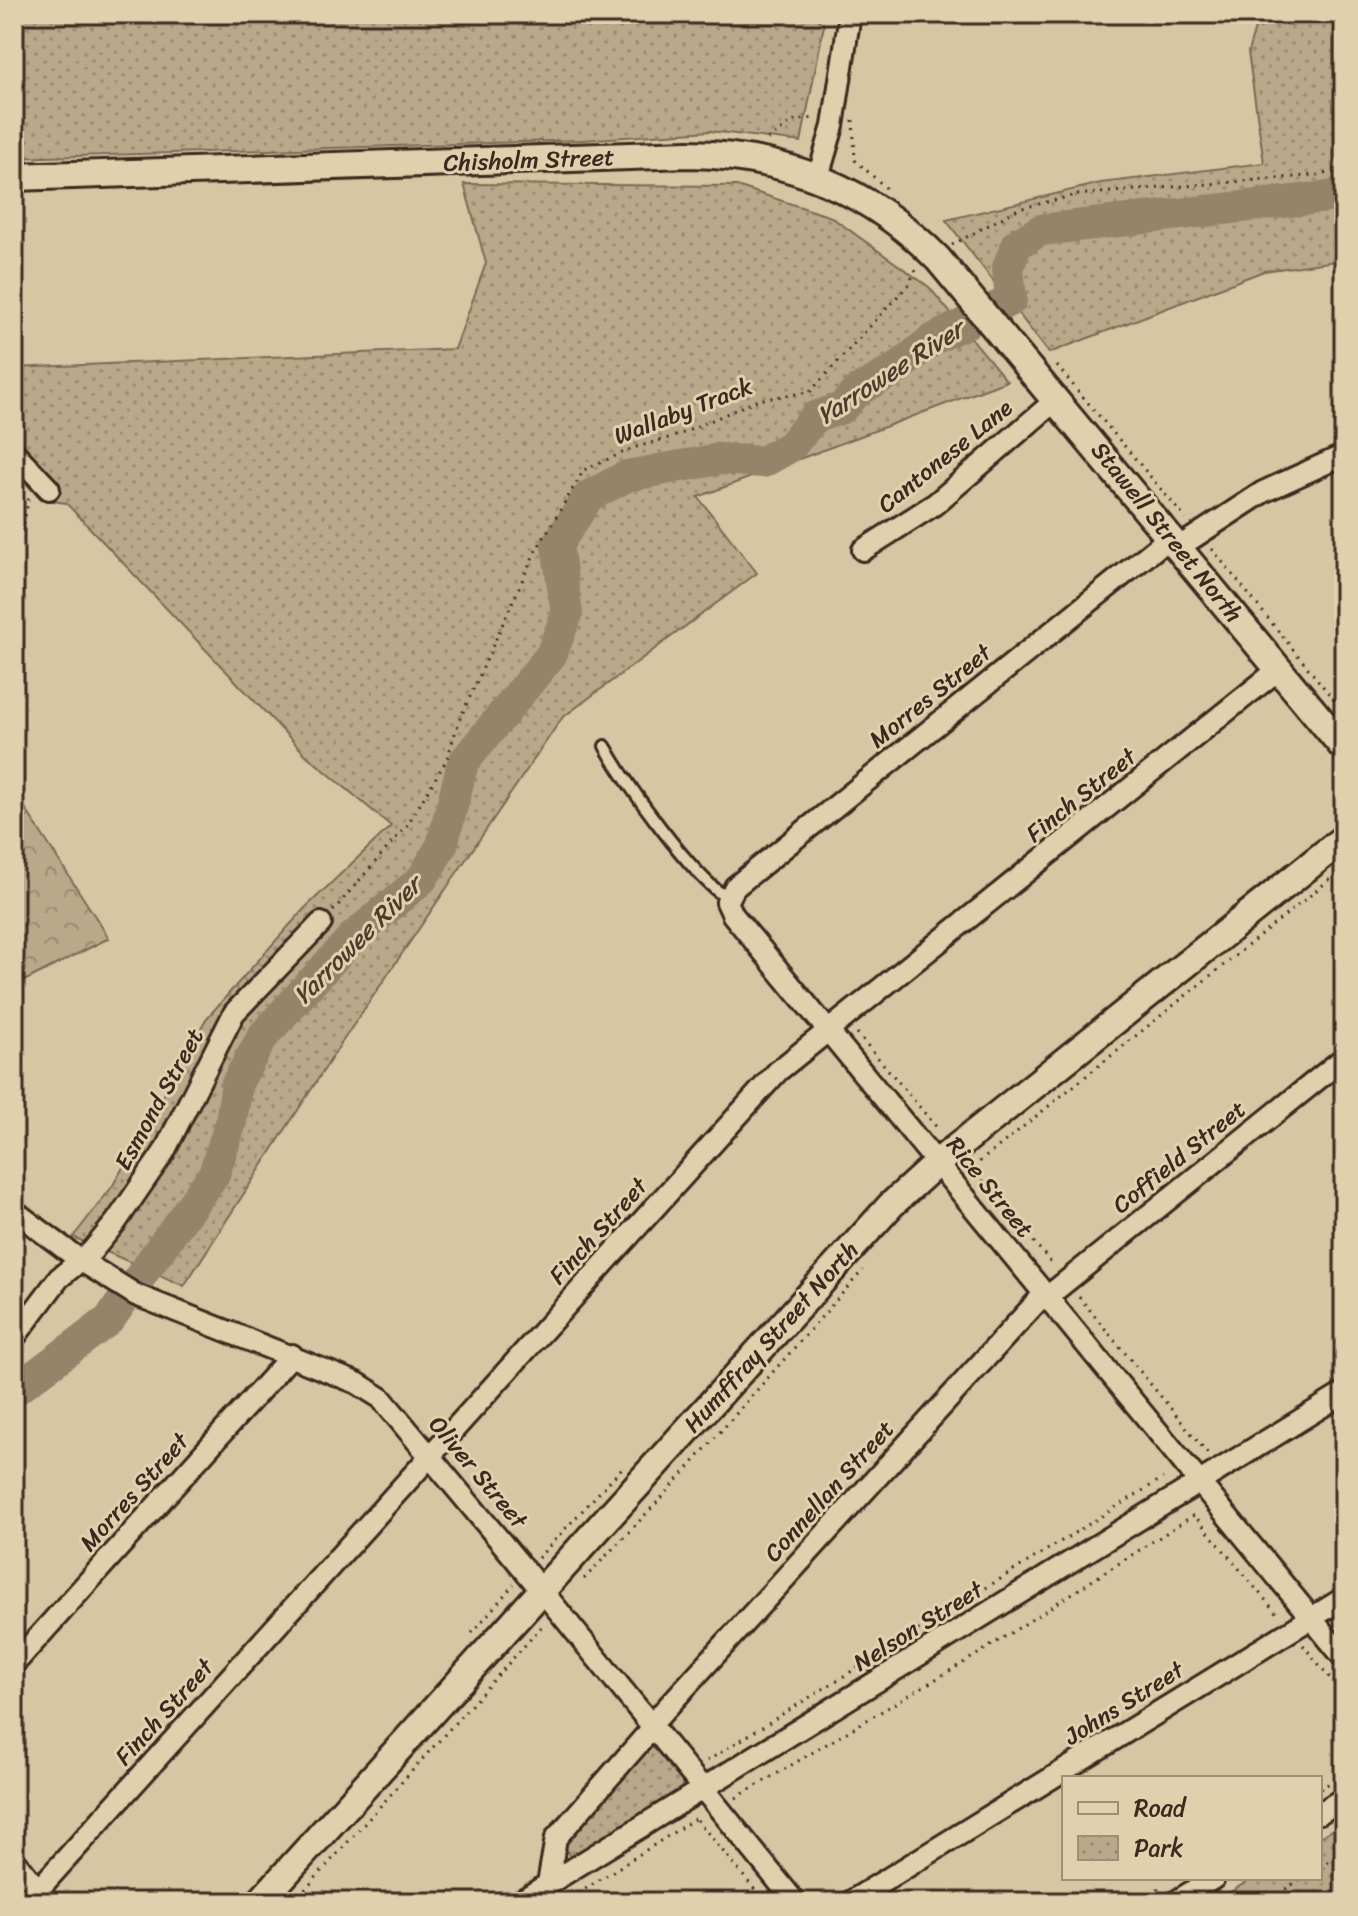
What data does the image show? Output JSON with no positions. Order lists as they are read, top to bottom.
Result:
{
  "streets": {
    "street": [
      "Chisholm Street",
      "Cantonese Lane",
      "Stawell Street North",
      "Morres Street",
      "Finch Street",
      "Esmond Street",
      "Coffield Street",
      "Rice Street",
      "Humffray Street North",
      "Oliver Street",
      "Connellan Street",
      "Nelson Street",
      "Johns Street"
    ],
    "path": ["Wallaby Track"]
  },
  "crossings": [
    ["Chisholm Street", "Wallaby Track"],
    ["Chisholm Street", "Stawell Street North"],
    ["Wallaby Track", "Esmond Street"],
    ["Cantonese Lane", "Stawell Street North"],
    ["Stawell Street North", "Morres Street"],
    ["Stawell Street North", "Finch Street"],
    ["Morres Street", "Rice Street"],
    ["Morres Street", "Oliver Street"],
    ["Finch Street", "Rice Street"],
    ["Finch Street", "Oliver Street"],
    ["Esmond Street", "Oliver Street"],
    ["Coffield Street", "Rice Street"],
    ["Coffield Street", "Connellan Street"],
    ["Rice Street", "Humffray Street North"],
    ["Rice Street", "Connellan Street"],
    ["Rice Street", "Nelson Street"],
    ["Rice Street", "Johns Street"],
    ["Humffray Street North", "Oliver Street"],
    ["Oliver Street", "Connellan Street"],
    ["Oliver Street", "Nelson Street"],
    ["Connellan Street", "Nelson Street"]
  ],
  "water": ["Yarrowee River"],
  "legend": ["Road", "Park"]
}
